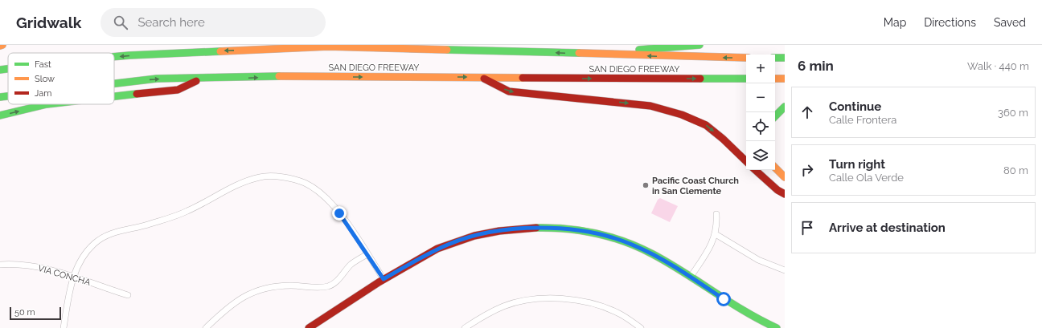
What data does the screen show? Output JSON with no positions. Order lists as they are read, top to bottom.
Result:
{
  "streets": {
    "main road": ["SAN DIEGO FREEWAY"],
    "street": ["VIA CONCHA"]
  },
  "places": ["Pacific Coast Church in San Clemente"],
  "legend": ["Fast", "Slow", "Jam"],
  "scale_bar": "50 m",
  "page": {
    "header": "Gridwalk",
    "search": "Search here",
    "nav": ["Map", "Directions", "Saved"],
    "heading": ["6 min", "Walk · 440 m"],
    "map_buttons": ["+", "−"],
    "list": [
      ["Continue", "Calle Frontera", "360 m"],
      ["Turn right", "Calle Ola Verde", "80 m"],
      "Arrive at destination"
    ],
    "scale": "50 m"
  }
}
